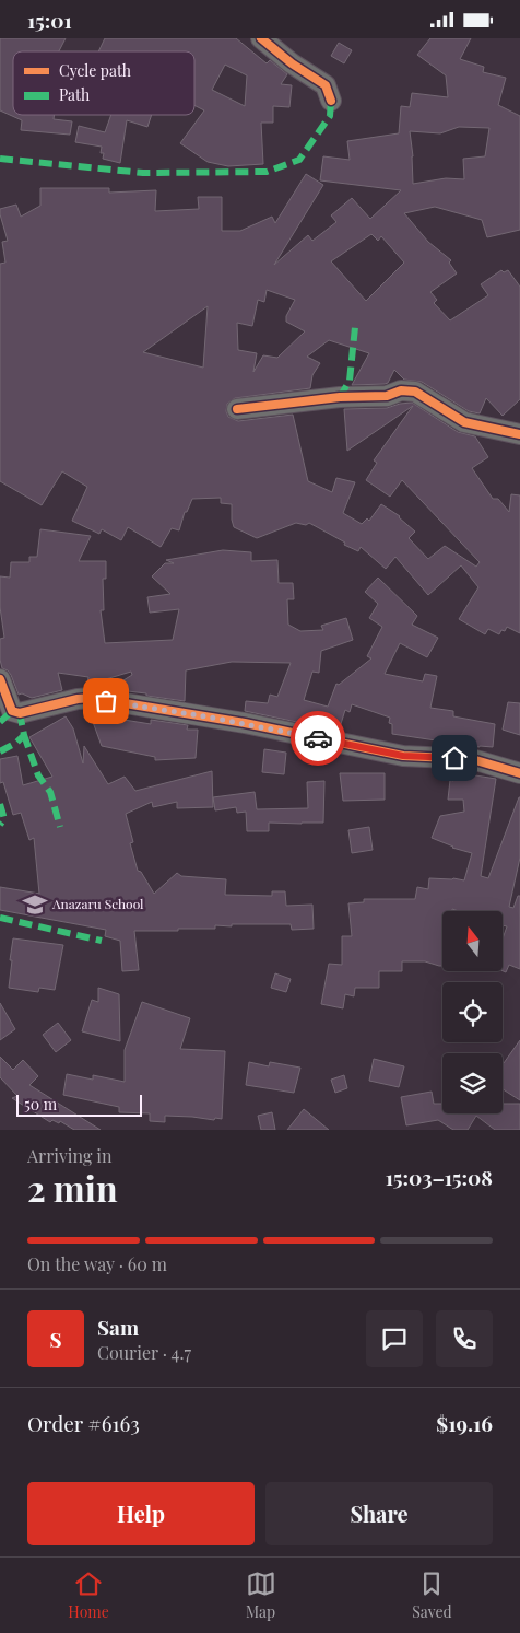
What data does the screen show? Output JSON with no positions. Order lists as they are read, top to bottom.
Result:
{
  "places": {
    "school or university": ["Anazaru School"]
  },
  "legend": ["Cycle path", "Path"],
  "scale_bar": "50 m",
  "north": "top",
  "page": {
    "status": "15:01",
    "scale": "50 m",
    "heading": ["2 min", "Arriving in", "15:03–15:08"],
    "panel": [
      "Sam",
      "Courier · 4.7",
      "Order #6163",
      "$19.16"
    ],
    "bar": "On the way · 60 m",
    "round": "S",
    "buttons": ["Help", "Share"],
    "tabs": ["Home", "Map", "Saved"]
  }
}
